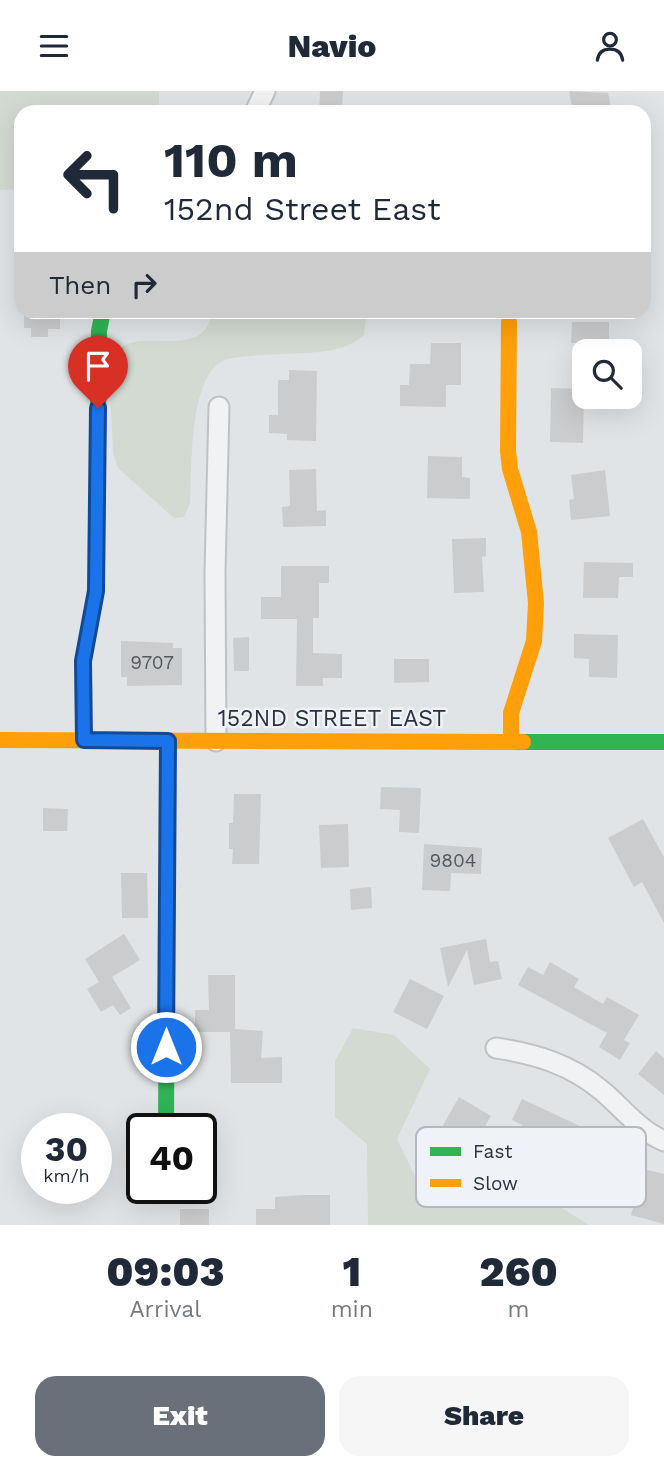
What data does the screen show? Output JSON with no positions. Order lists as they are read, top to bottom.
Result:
{
  "streets": {
    "street": ["152ND STREET EAST"]
  },
  "house_numbers": ["9707", "9804"],
  "legend": ["Fast", "Slow"],
  "page": {
    "header": "Navio",
    "turn": ["110 m", "152nd Street East"],
    "then": "Then",
    "speed": "30 km/h",
    "limit": "40",
    "eta": [
      "09:03",
      "Arrival",
      "1",
      "min",
      "260",
      "m"
    ],
    "buttons": ["Exit", "Share"]
  }
}
